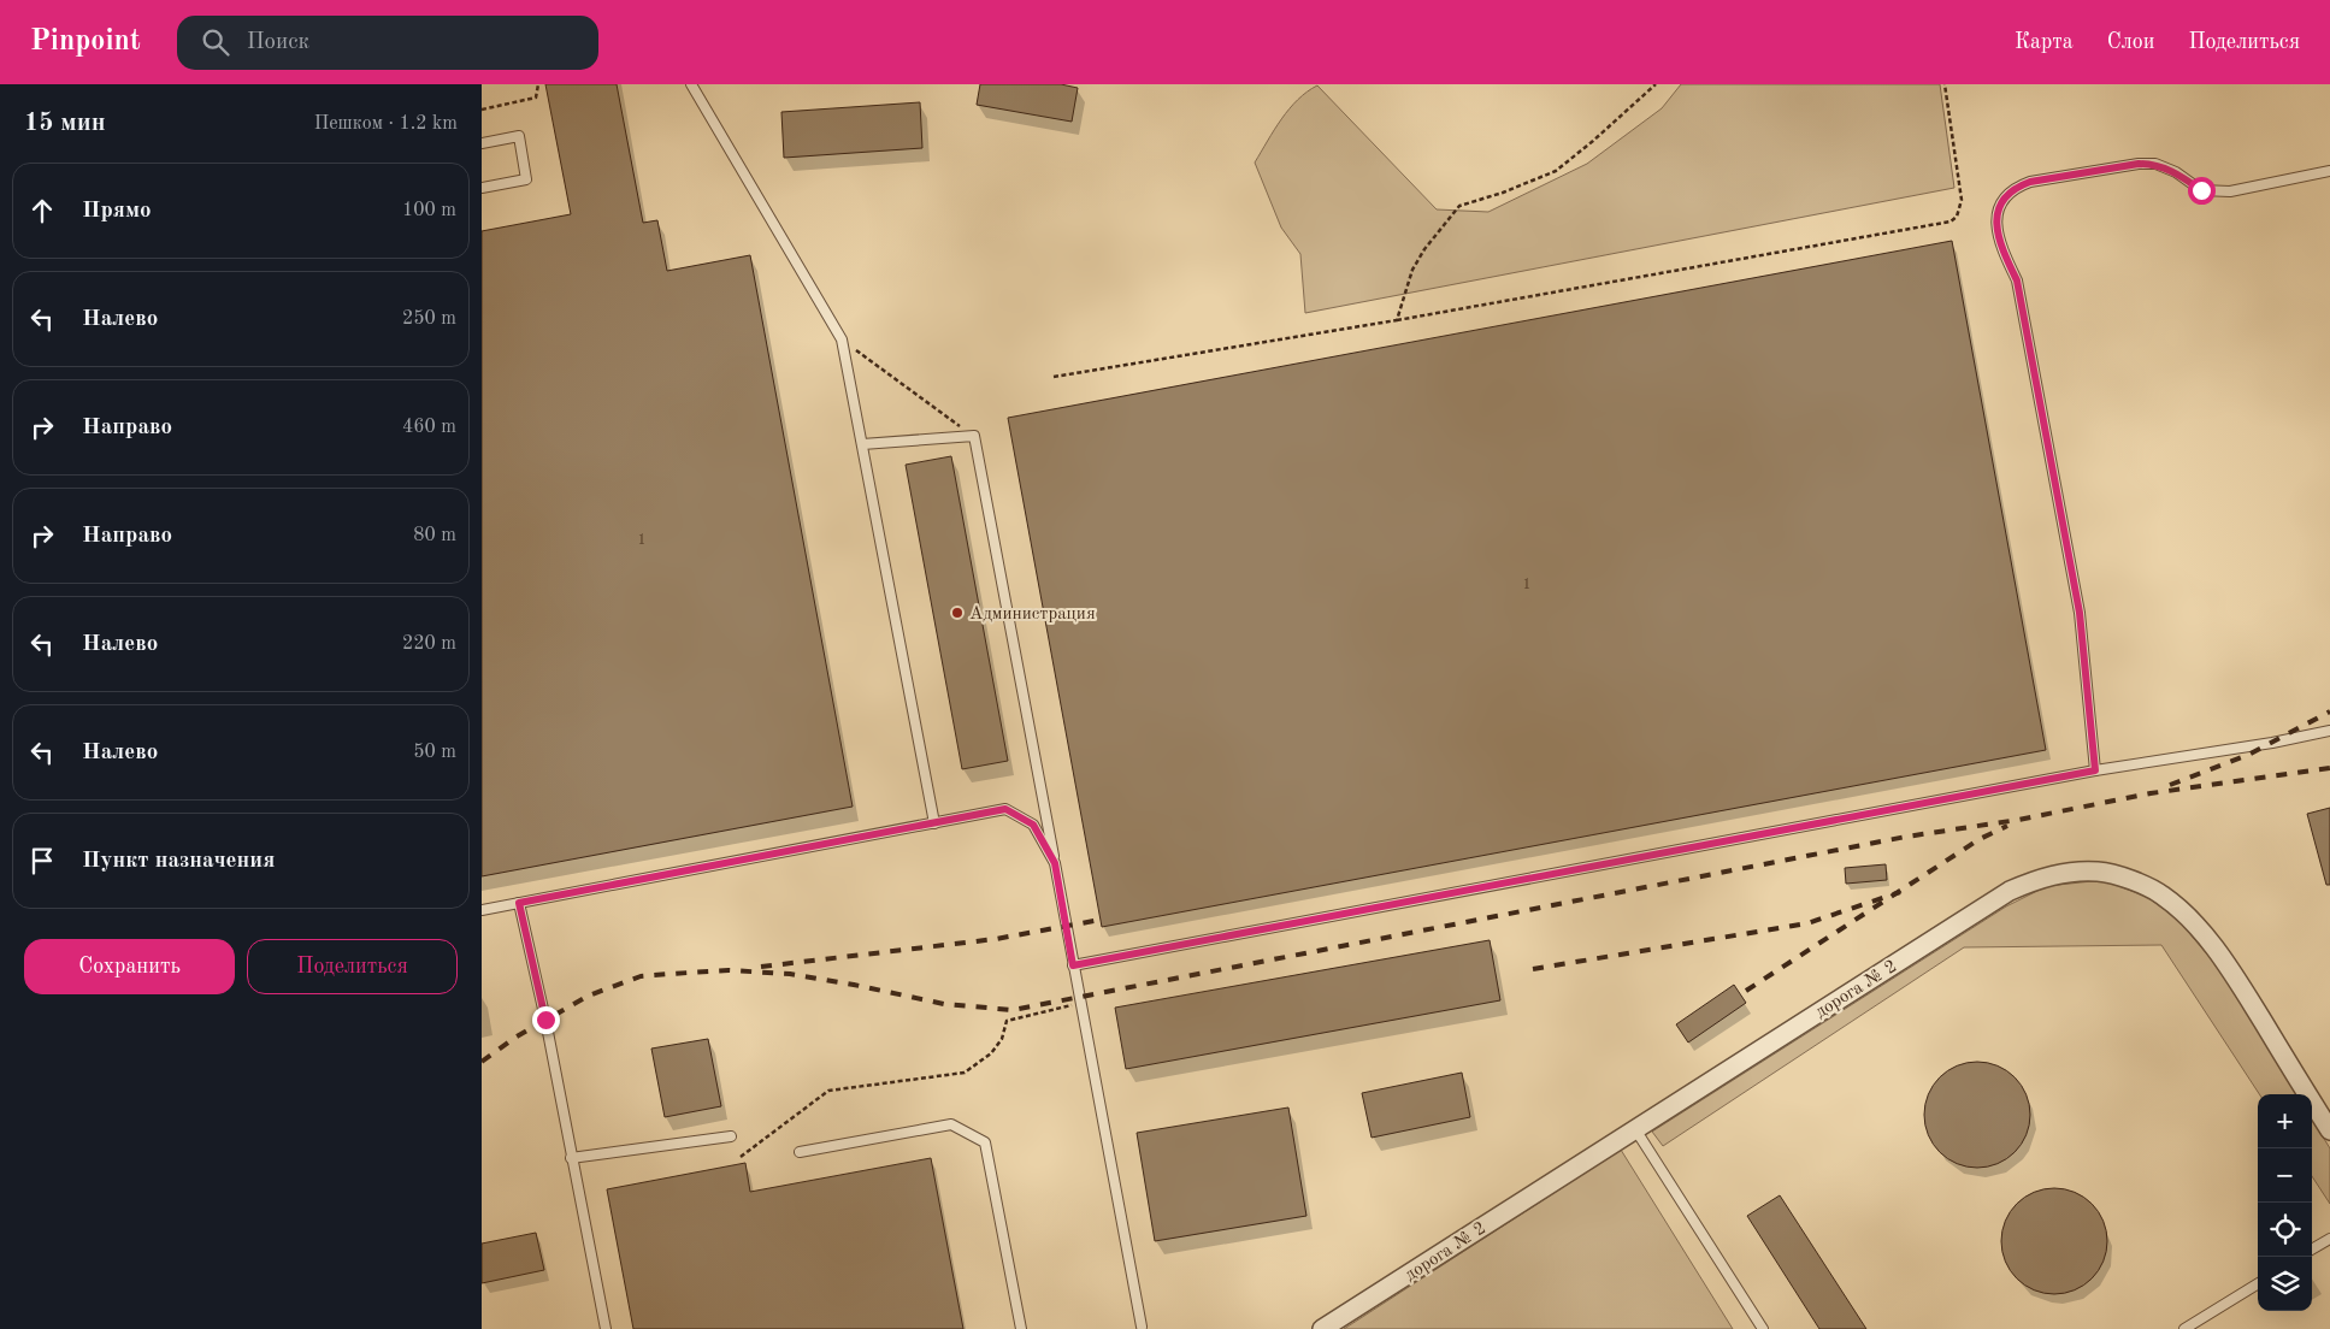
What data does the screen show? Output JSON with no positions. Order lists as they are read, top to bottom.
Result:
{
  "streets": {
    "street": ["дорога № 2"]
  },
  "places": ["Администрация"],
  "house_numbers": ["1", "1"],
  "page": {
    "header": "Pinpoint",
    "search": "Поиск",
    "nav": ["Карта", "Слои", "Поделиться"],
    "heading": ["15 мин", "Пешком · 1.2 km"],
    "list": [
      ["Прямо", "100 m"],
      ["Налево", "250 m"],
      ["Направо", "460 m"],
      ["Направо", "80 m"],
      ["Налево", "220 m"],
      ["Налево", "50 m"],
      "Пункт назначения"
    ],
    "buttons": ["Сохранить", "Поделиться"],
    "map_buttons": ["+", "−"]
  }
}
